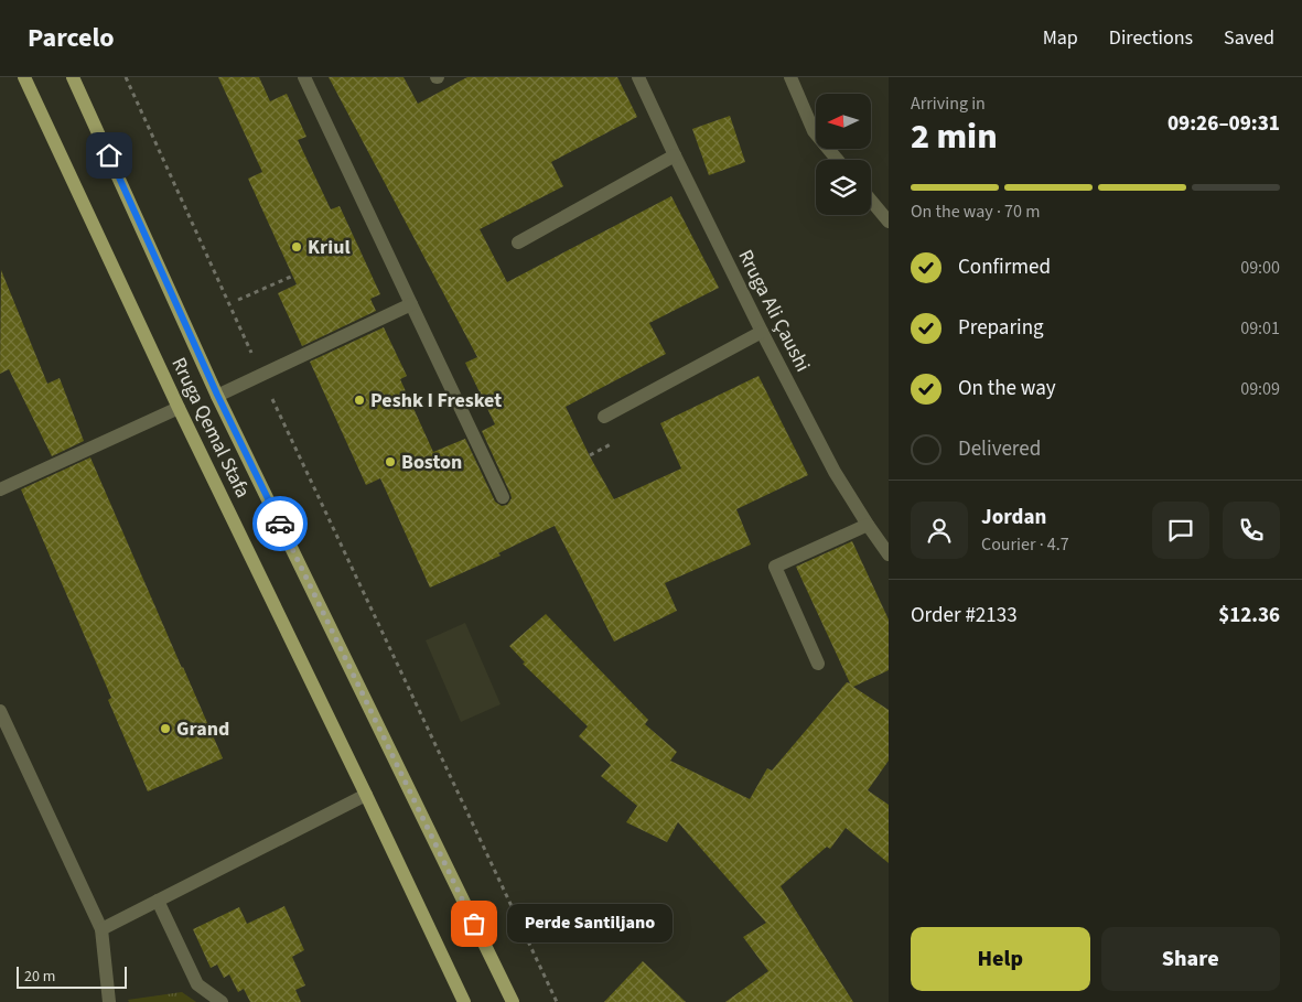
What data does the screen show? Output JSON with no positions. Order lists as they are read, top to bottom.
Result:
{
  "streets": {
    "main road": ["Rruga Qemal Stafa"],
    "street": ["Rruga Ali Çaushi"]
  },
  "places": [
    "Kriul",
    "Peshk I Fresket",
    "Boston",
    "Grand",
    "Perde Santiljano"
  ],
  "scale_bar": "20 m",
  "north": "left",
  "page": {
    "header": "Parcelo",
    "nav": ["Map", "Directions", "Saved"],
    "heading": ["2 min", "Arriving in", "09:26–09:31"],
    "panel": [
      "Jordan",
      "Courier · 4.7",
      "Order #2133",
      "$12.36"
    ],
    "bar": "On the way · 70 m",
    "list": [
      ["Confirmed", "09:00"],
      ["Preparing", "09:01"],
      ["On the way", "09:09"],
      "Delivered"
    ],
    "bubble": "Perde Santiljano",
    "buttons": ["Help", "Share"],
    "scale": "20 m"
  }
}
